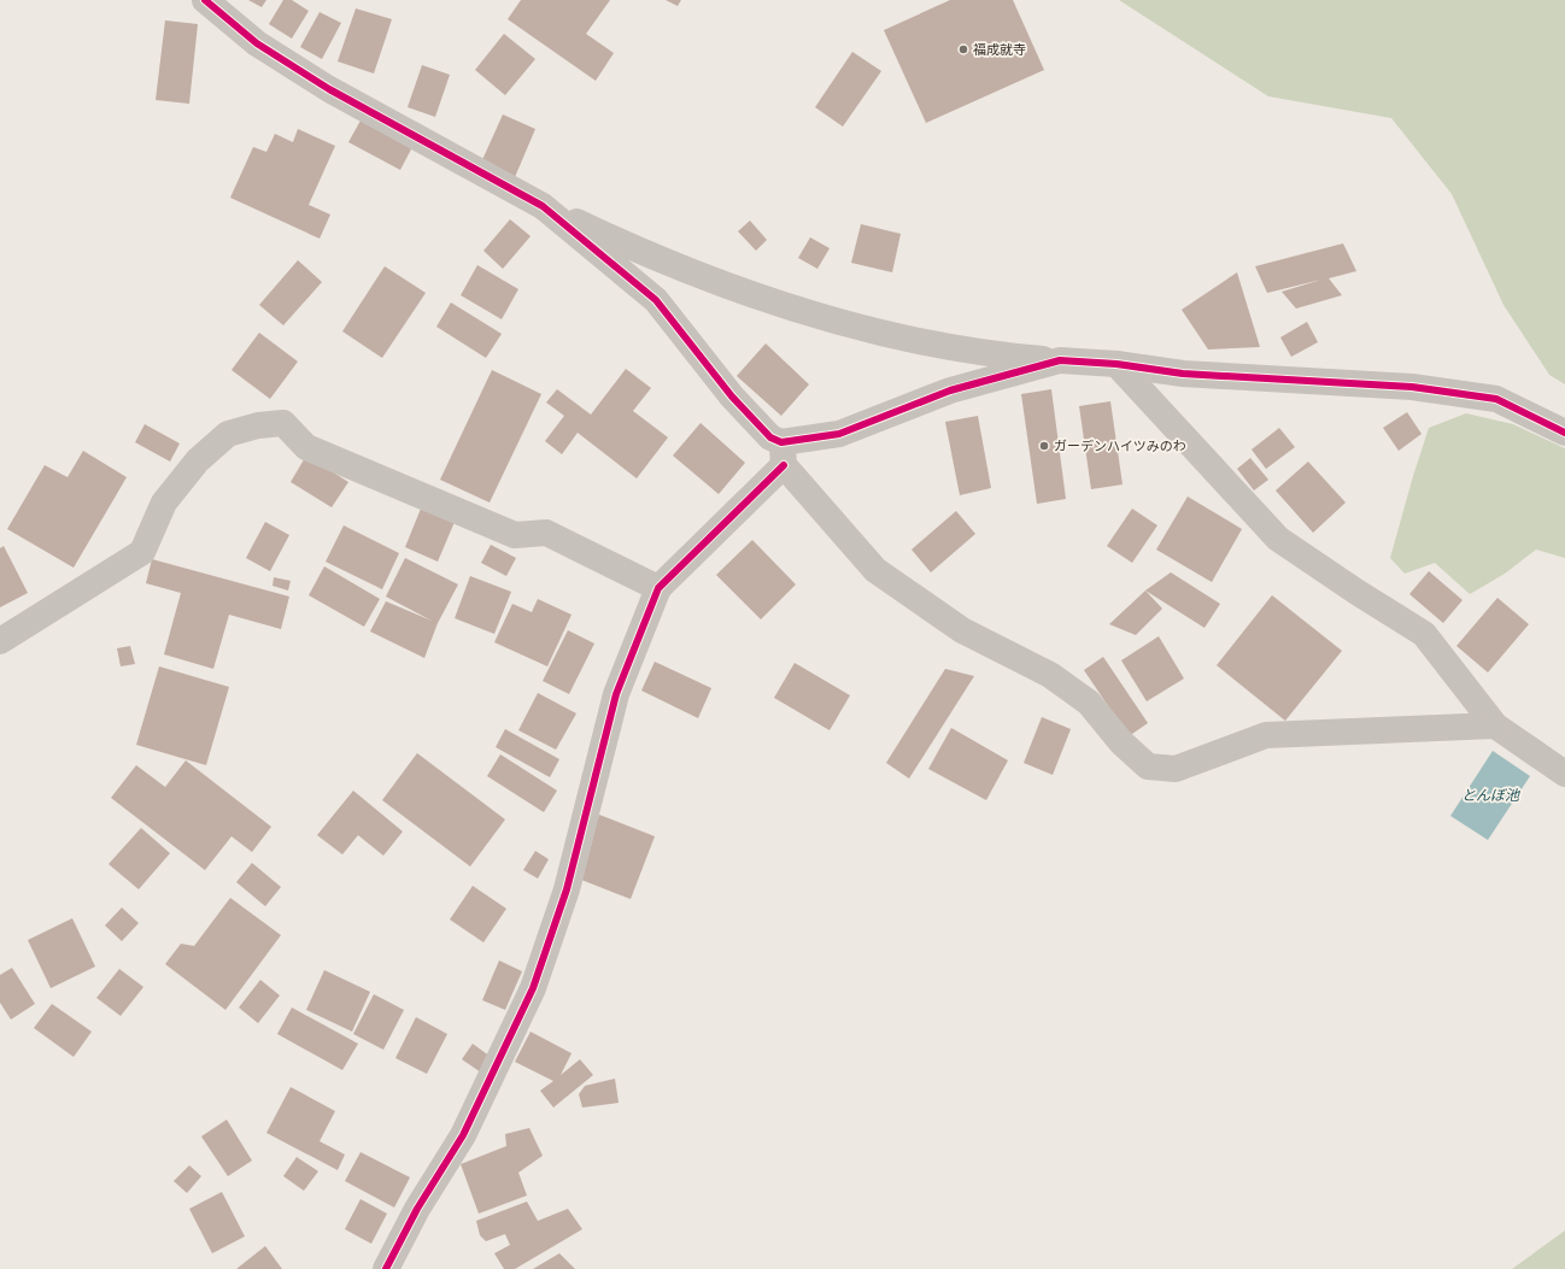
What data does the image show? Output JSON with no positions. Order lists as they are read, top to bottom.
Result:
{
  "water": ["とんぼ池"],
  "places": ["福成就寺", "ガーデンハイツみのわ"]
}
